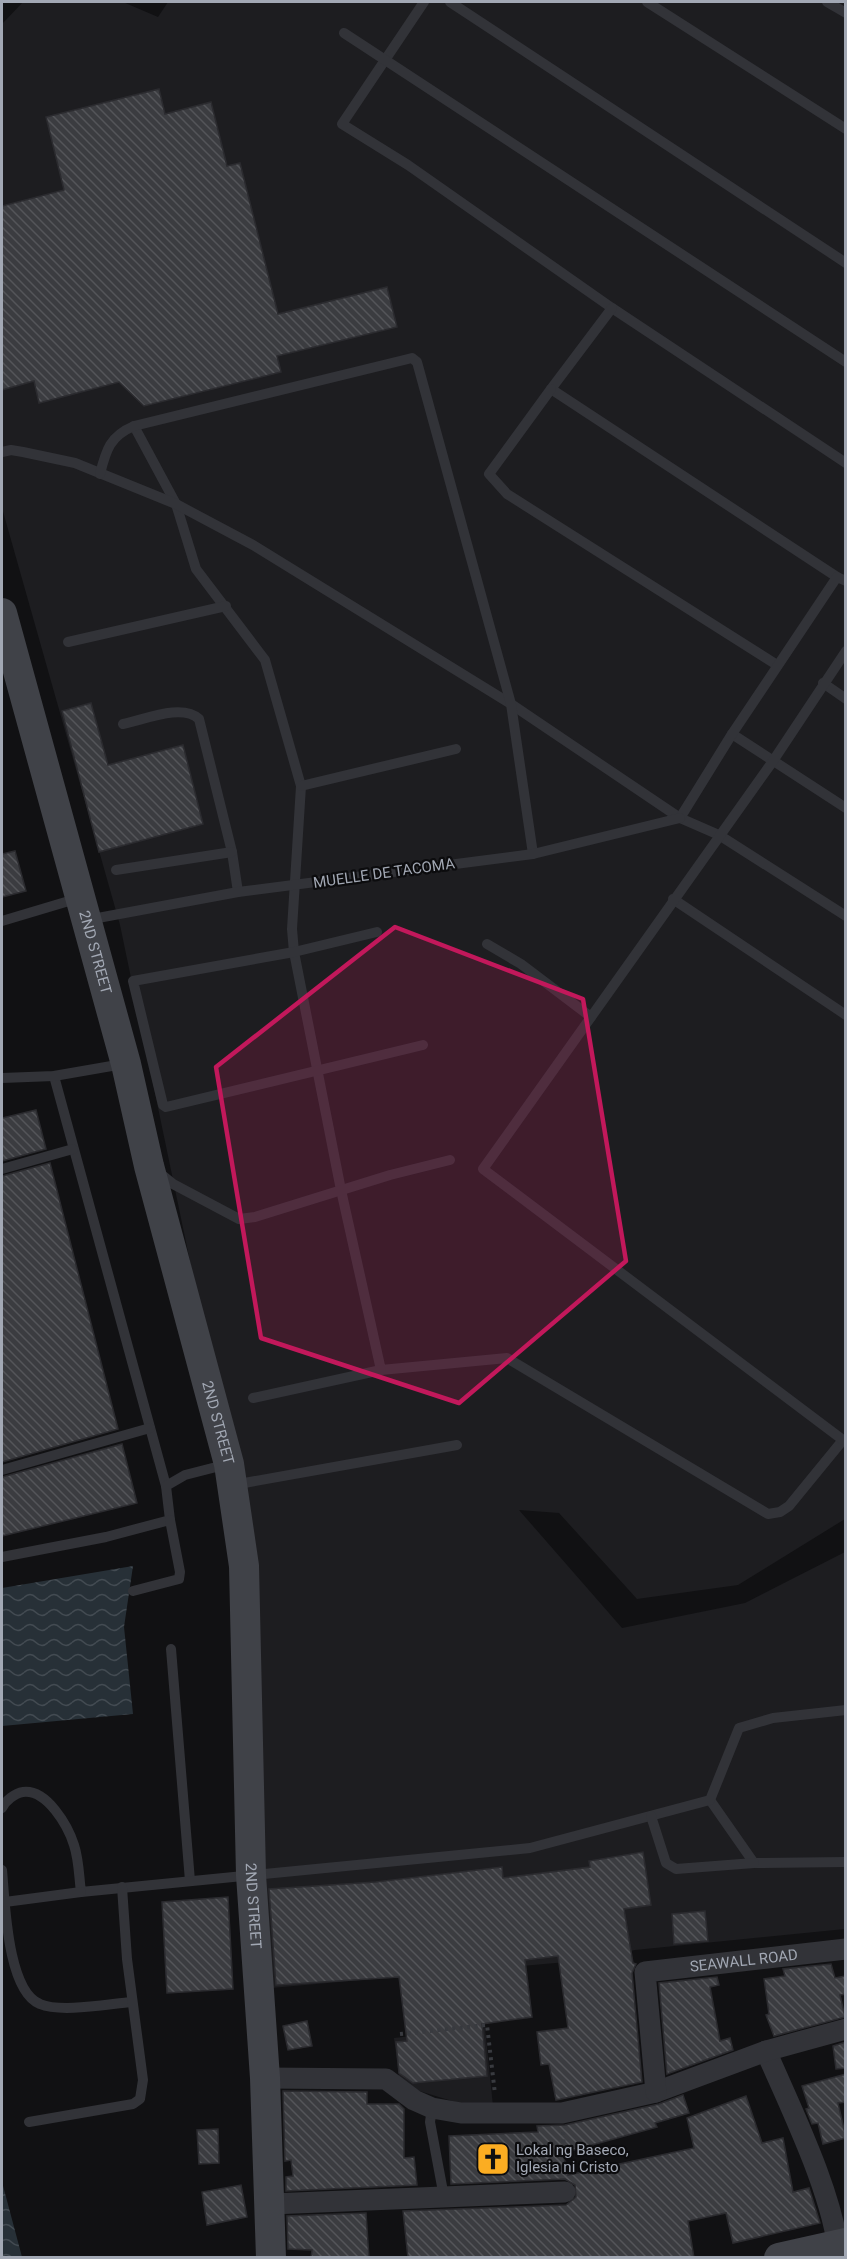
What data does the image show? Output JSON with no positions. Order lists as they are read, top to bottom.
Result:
{
  "streets": {
    "street": ["2ND STREET", "SEAWALL ROAD"],
    "lane": ["MUELLE DE TACOMA"]
  },
  "crossings": [
    ["MUELLE DE TACOMA", "2ND STREET"]
  ],
  "places": {
    "church": ["Lokal ng Baseco, Iglesia ni Cristo"]
  }
}
